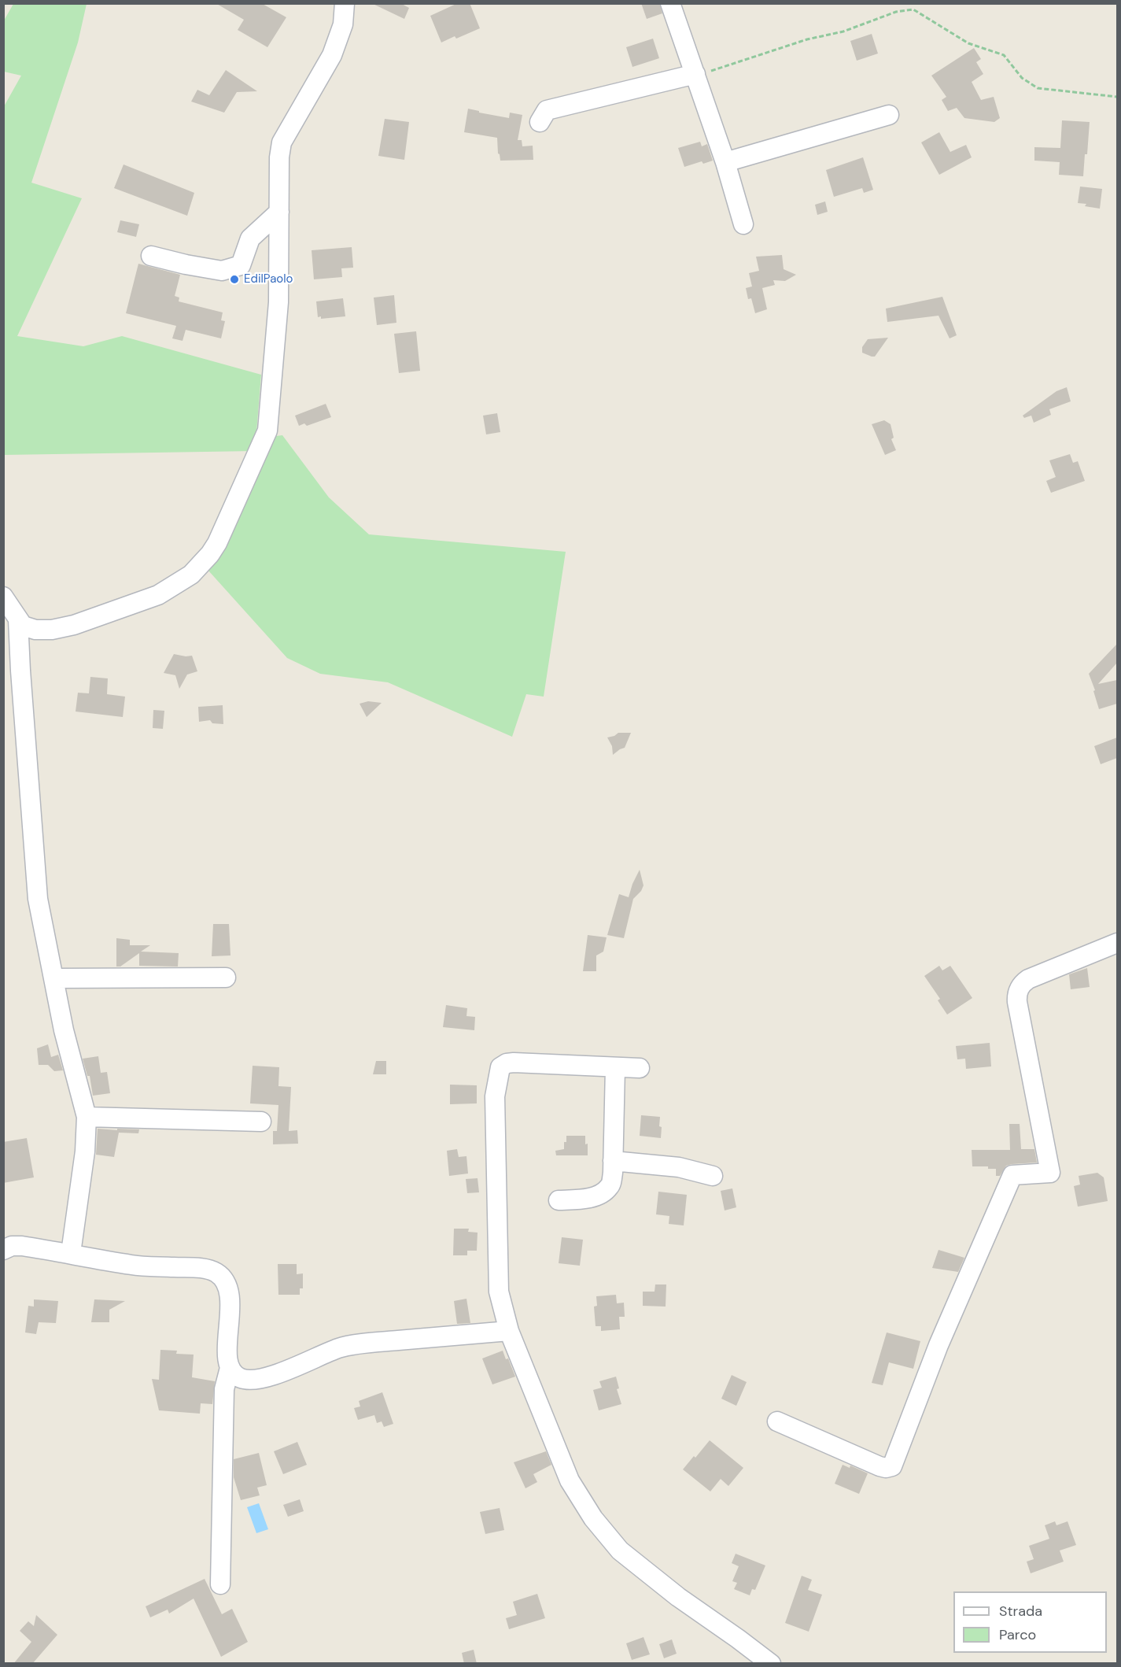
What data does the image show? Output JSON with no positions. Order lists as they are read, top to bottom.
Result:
{
  "places": ["EdilPaolo"],
  "legend": ["Strada", "Parco"]
}
